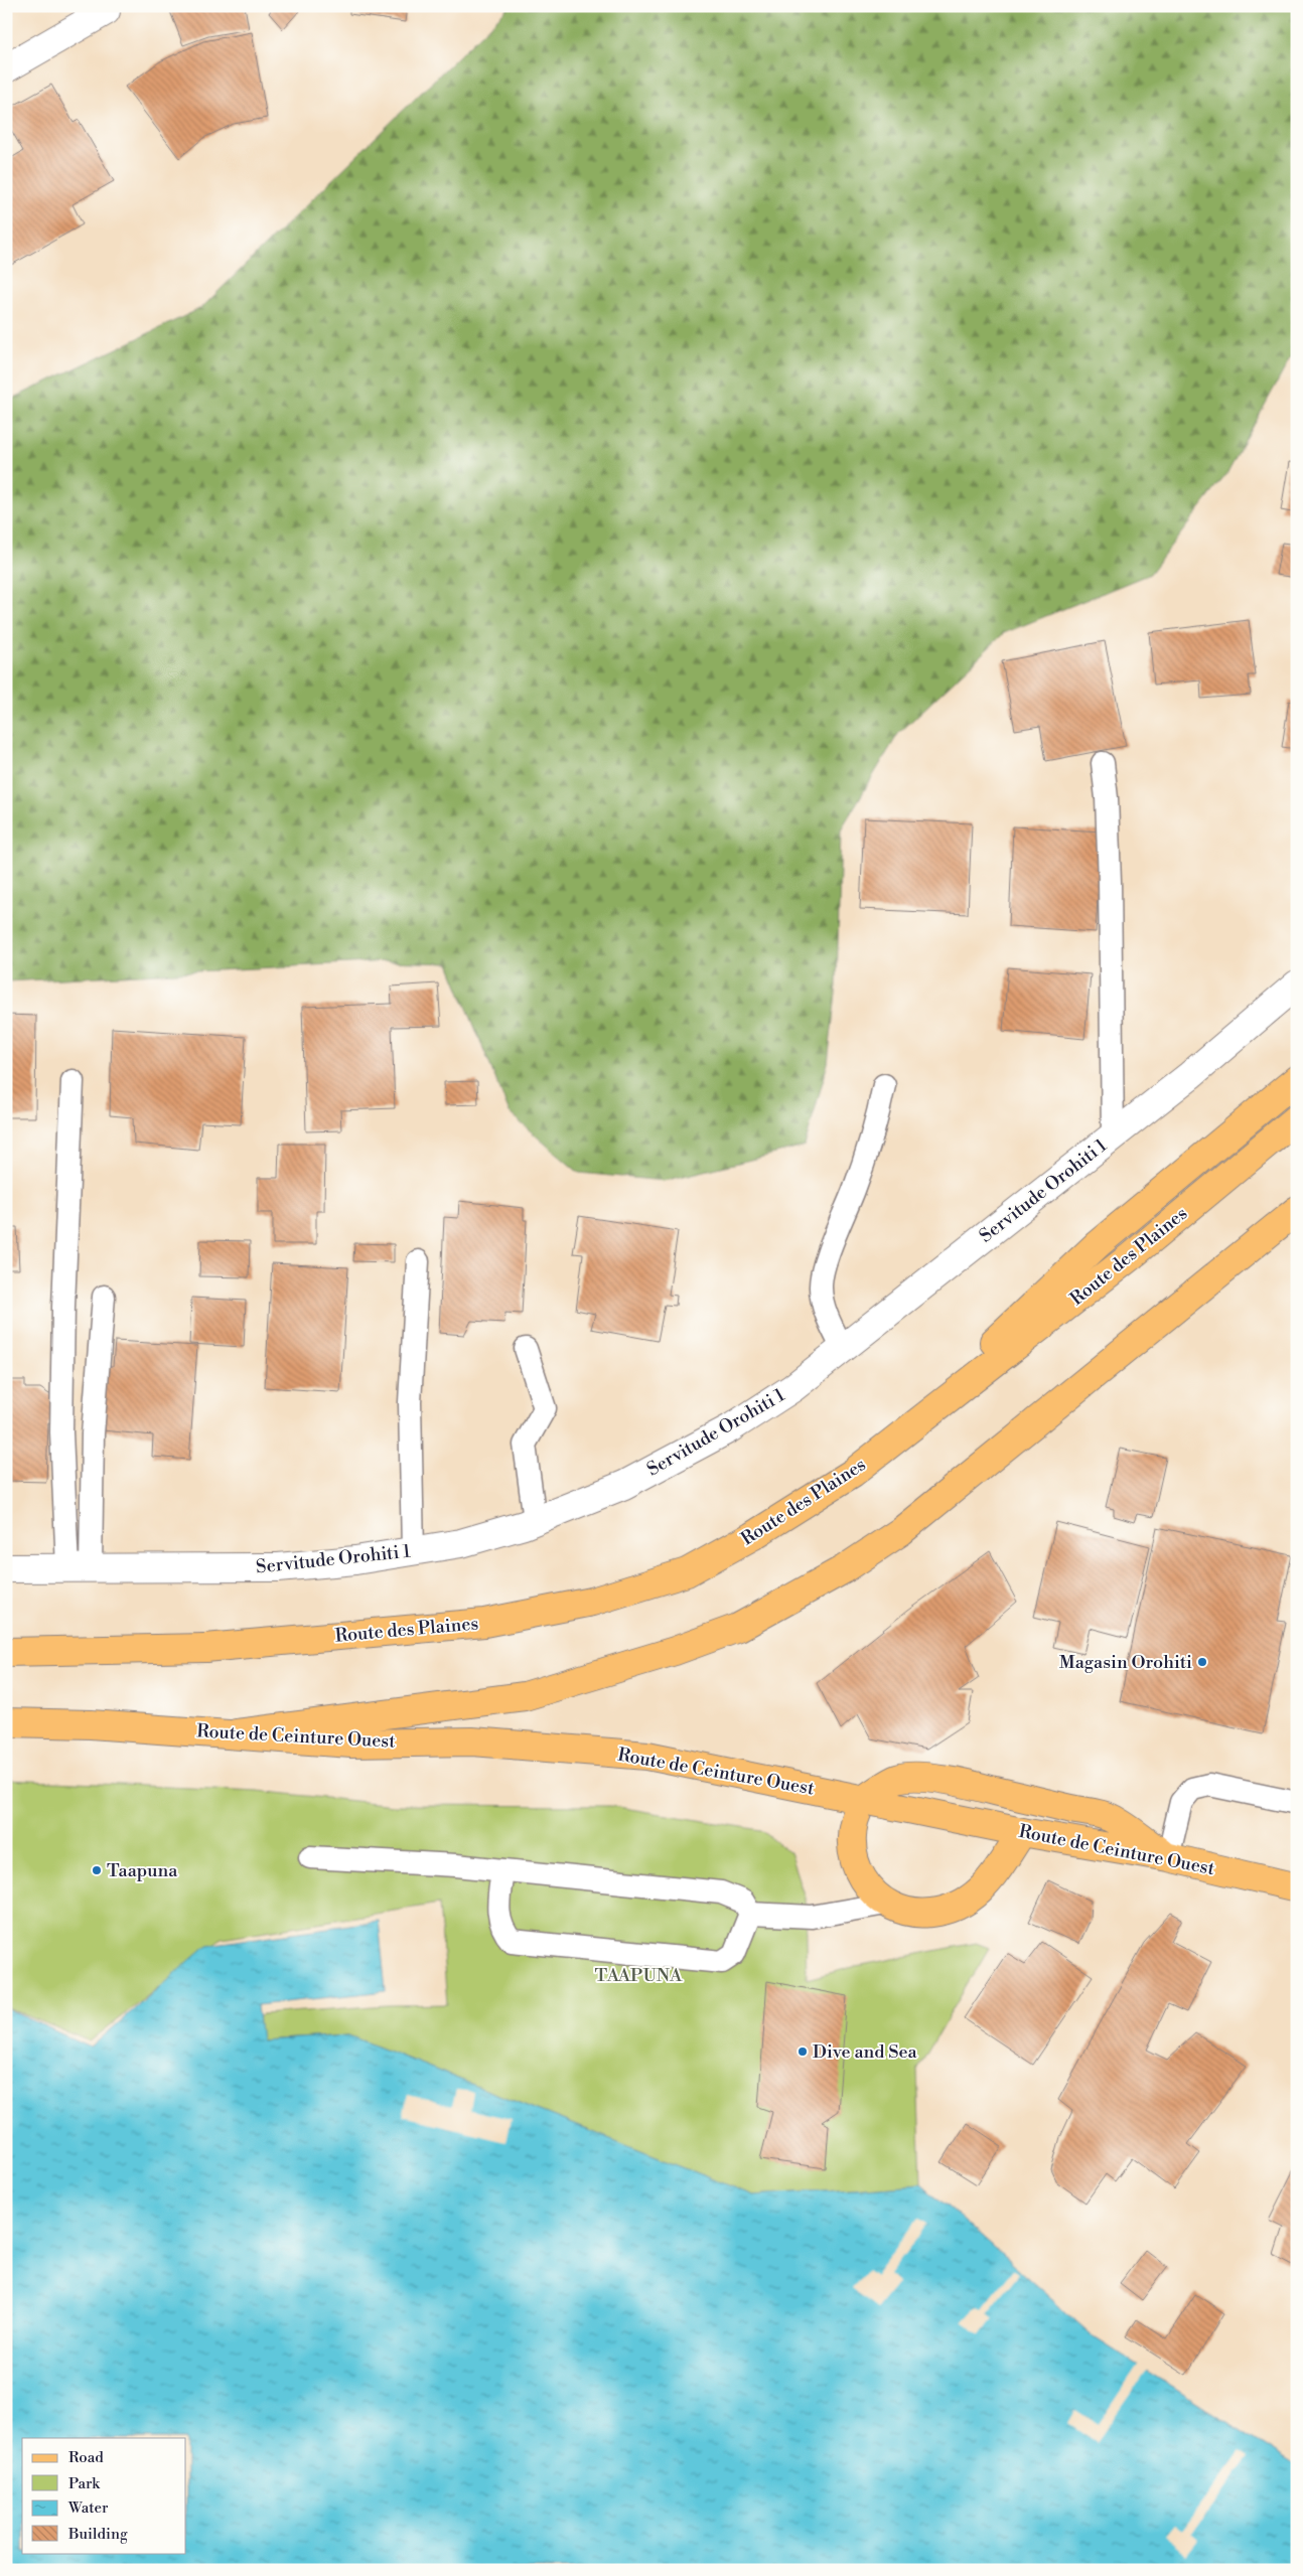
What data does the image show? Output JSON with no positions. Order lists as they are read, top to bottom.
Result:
{
  "streets": {
    "main road": ["Route des Plaines", "Route de Ceinture Ouest"],
    "street": ["Servitude Orohiti 1"]
  },
  "parks": ["TAAPUNA"],
  "places": ["Magasin Orohiti", "Taapuna", "Dive and Sea"],
  "legend": [
    "Road",
    "Park",
    "Water",
    "Building"
  ]
}
